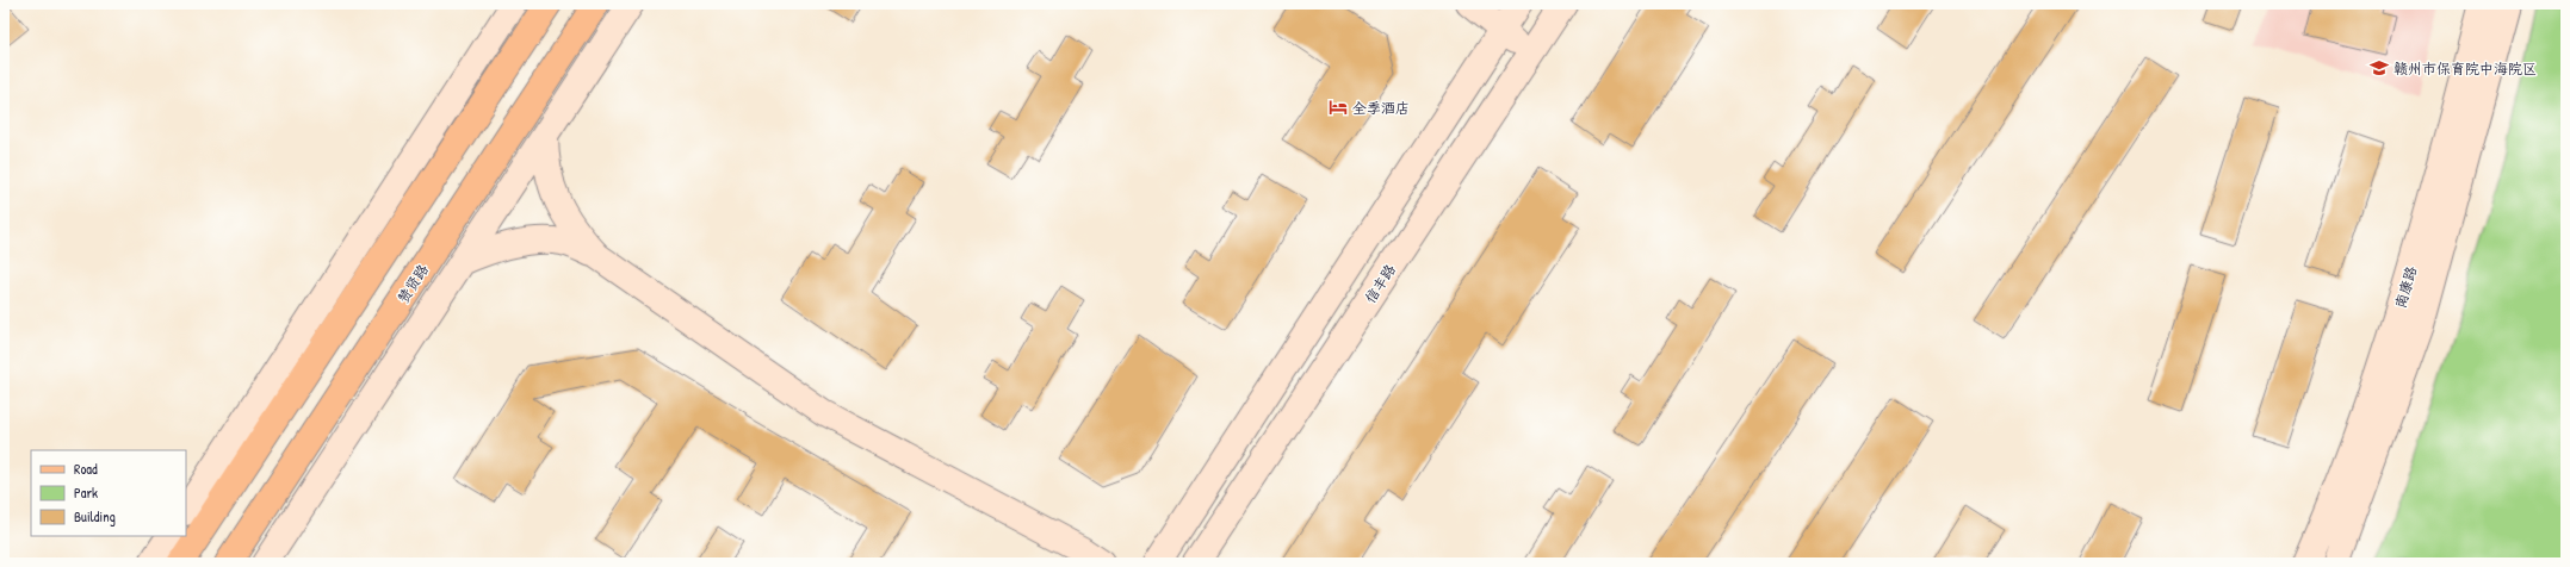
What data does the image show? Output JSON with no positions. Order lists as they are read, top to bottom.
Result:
{
  "streets": {
    "main road": ["赞贤路", "信丰路", "南康路"]
  },
  "places": {
    "school or university": ["赣州市保育院中海院区"],
    "hotel": ["全季酒店"]
  },
  "legend": ["Road", "Park", "Building"]
}
